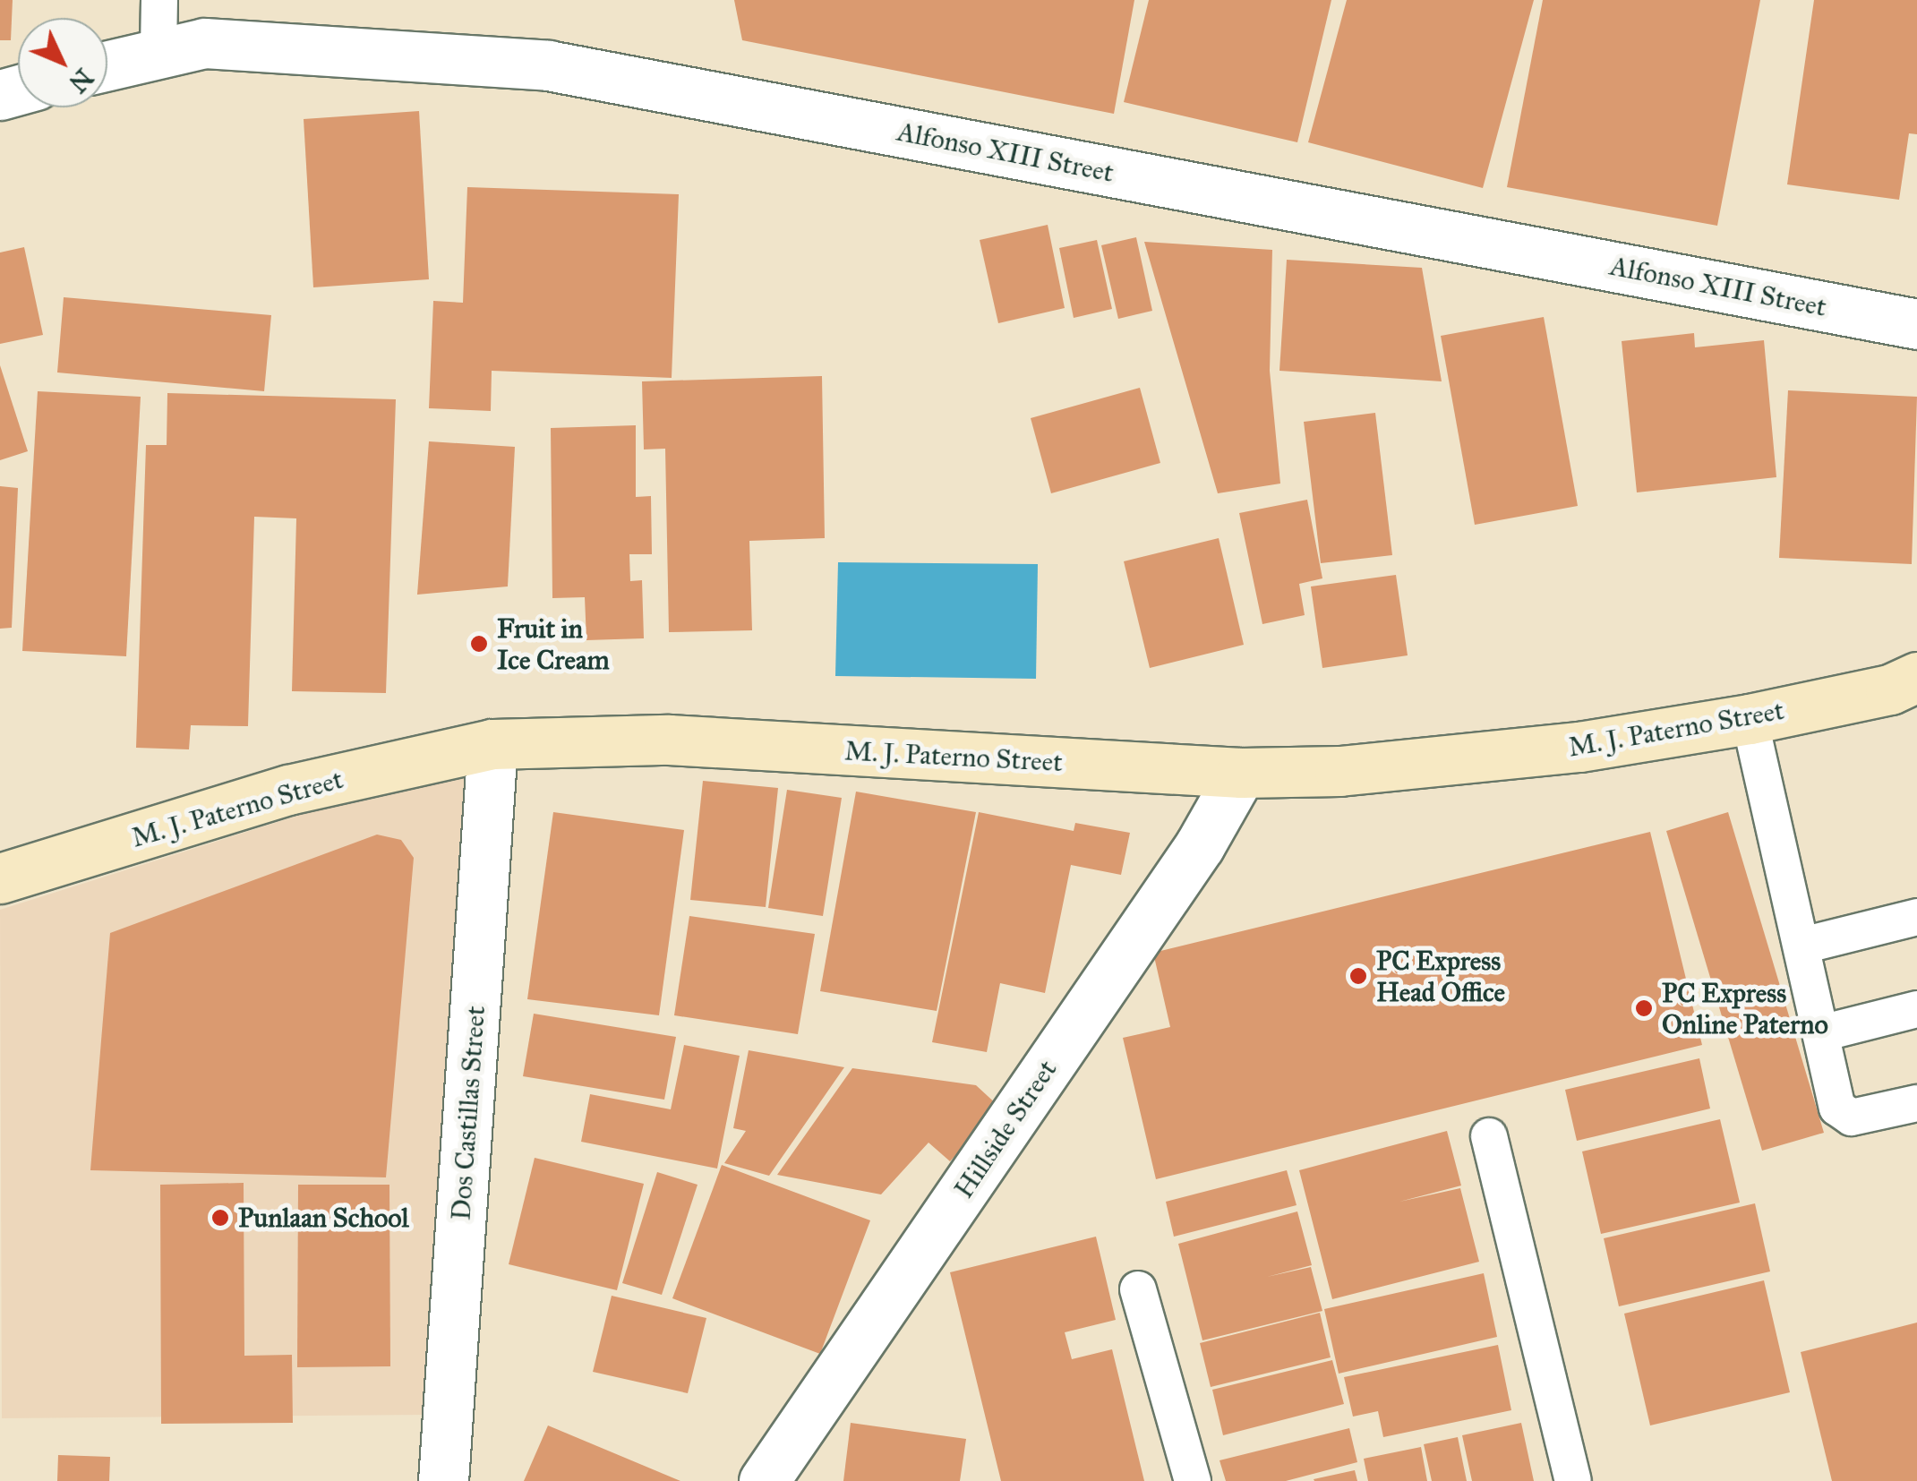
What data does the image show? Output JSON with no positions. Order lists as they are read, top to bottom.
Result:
{
  "streets": {
    "main road": ["M. J. Paterno Street"],
    "street": ["Alfonso XIII Street", "Dos Castillas Street", "Hillside Street"]
  },
  "crossings": [
    ["M. J. Paterno Street", "Dos Castillas Street"],
    ["M. J. Paterno Street", "Hillside Street"]
  ],
  "places": [
    "Fruit in Ice Cream",
    "PC Express Head Office",
    "PC Express Online Paterno",
    "Punlaan School"
  ],
  "north": "bottom right"
}
